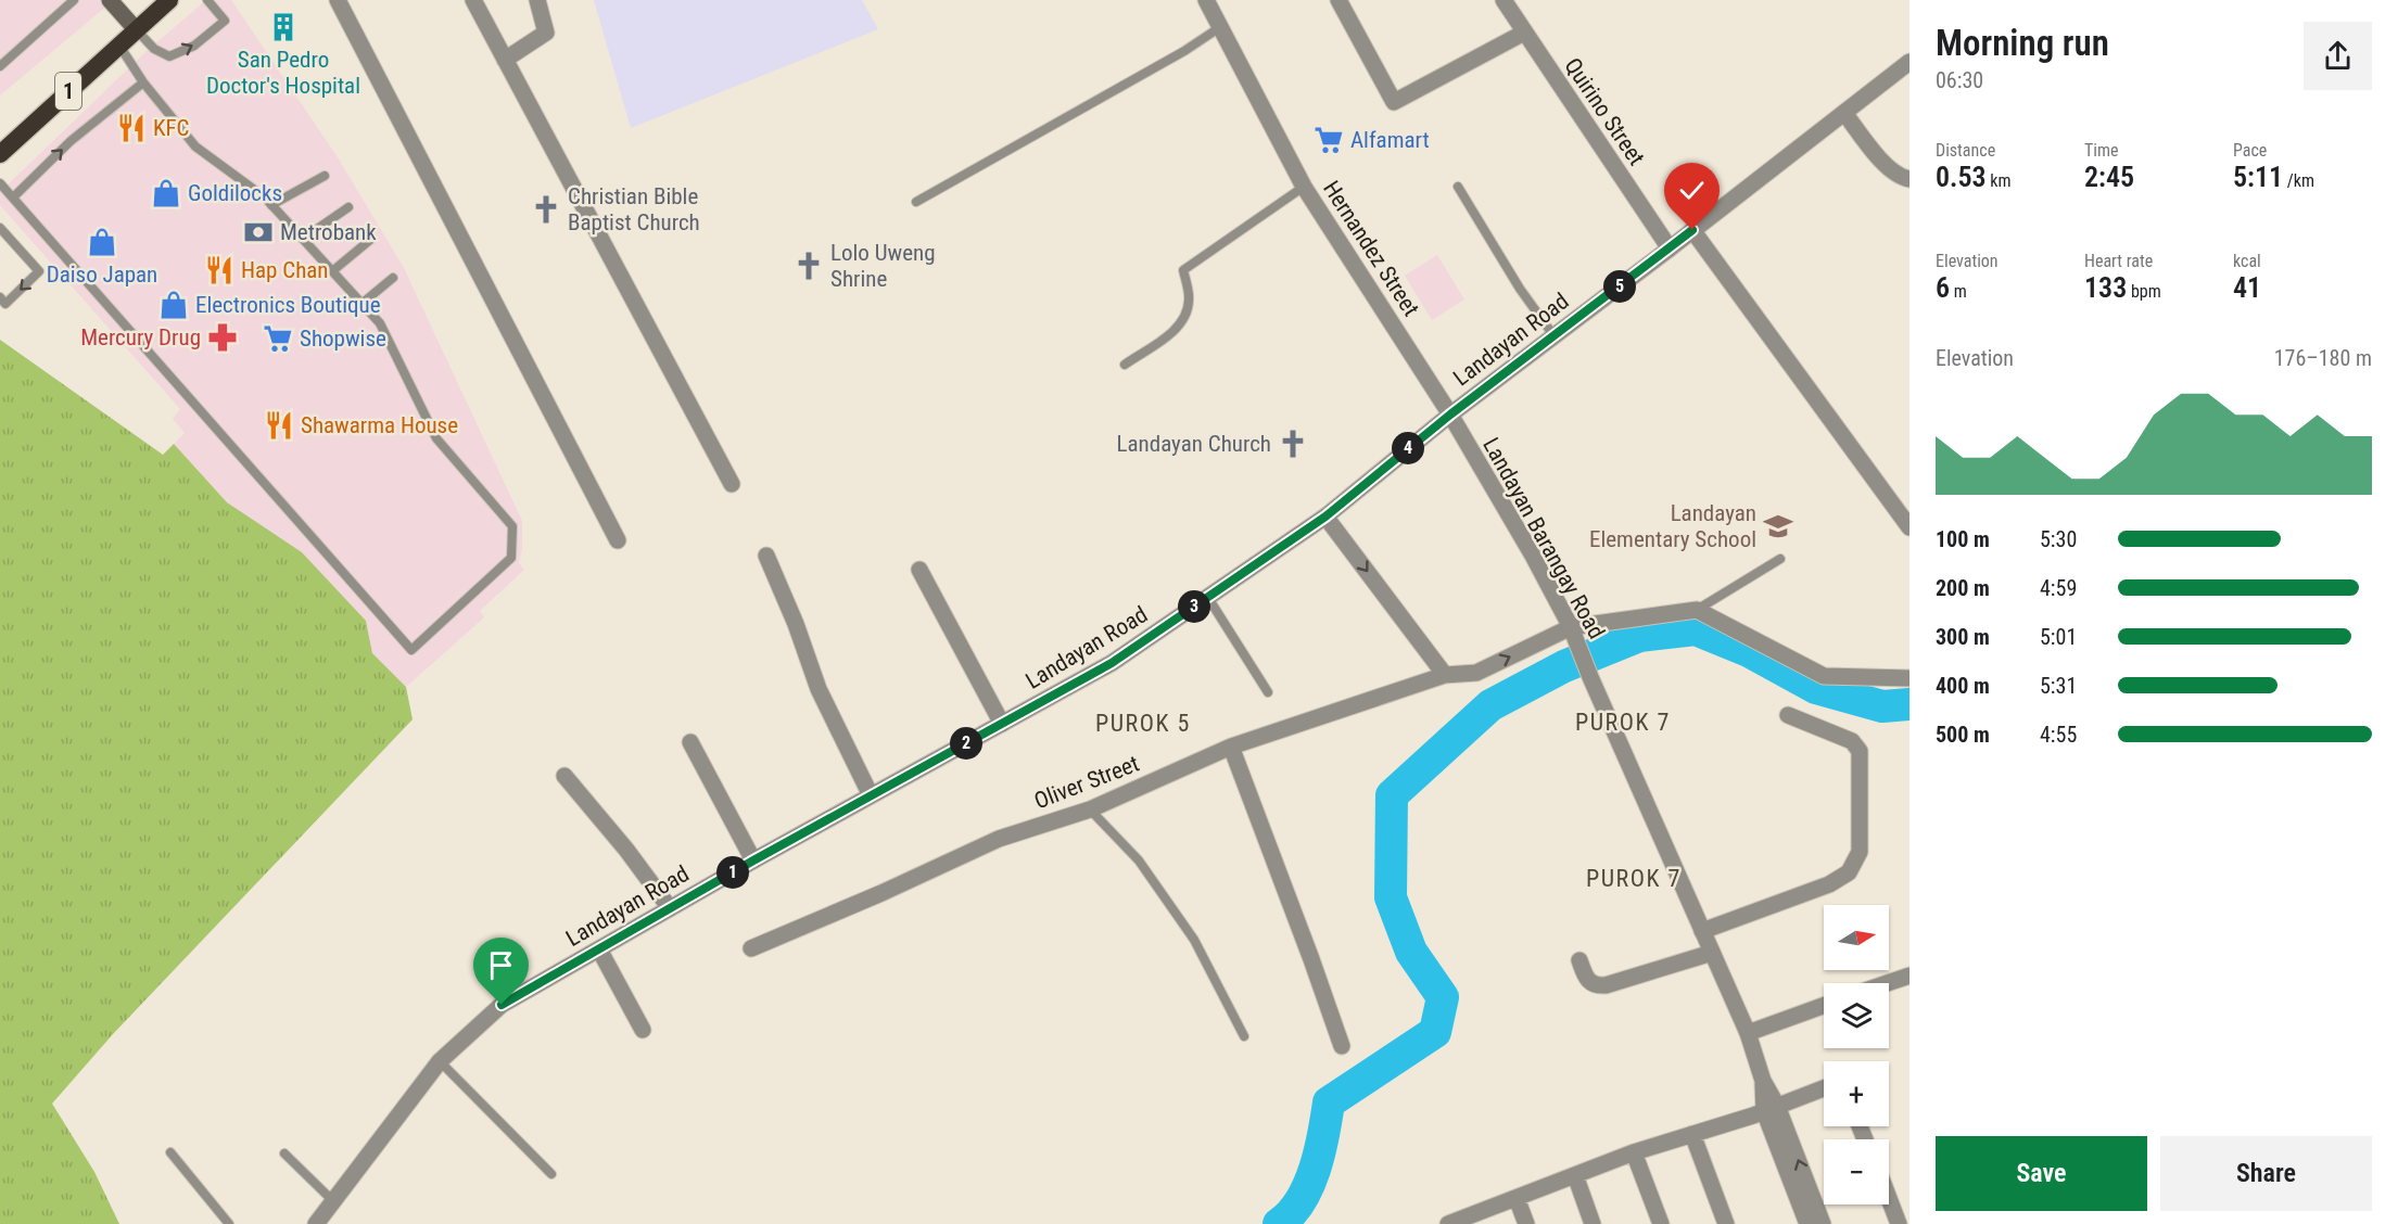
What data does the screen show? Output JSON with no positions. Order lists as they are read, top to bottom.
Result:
{
  "streets": {
    "highway": ["1"],
    "street": [
      "Quirino Street",
      "Hernandez Street",
      "Landayan Road",
      "Landayan Barangay Road",
      "Oliver Street"
    ]
  },
  "crossings": [
    ["Quirino Street", "Landayan Road"],
    ["Hernandez Street", "Landayan Road"],
    ["Hernandez Street", "Landayan Barangay Road"],
    ["Landayan Road", "Landayan Barangay Road"],
    ["Landayan Barangay Road", "Oliver Street"]
  ],
  "districts": ["PUROK 7", "PUROK 5", "PUROK 7"],
  "places": {
    "building": ["San Pedro Doctor's Hospital"],
    "restaurant": ["KFC", "Hap Chan", "Shawarma House"],
    "supermarket": ["Alfamart", "Shopwise"],
    "shop": ["Goldilocks", "Daiso Japan", "Electronics Boutique"],
    "church": ["Christian Bible Baptist Church", "Lolo Uweng Shrine", "Landayan Church"],
    "bank": ["Metrobank"],
    "pharmacy": ["Mercury Drug"],
    "school or university": ["Landayan Elementary School"]
  },
  "north": "right",
  "page": {
    "heading": ["Morning run", "06:30"],
    "stats": [
      ["Distance", "0.53 km"],
      ["Time", "2:45"],
      ["Pace", "5:11 /km"],
      ["Elevation", "6 m"],
      ["Heart rate", "133 bpm"],
      ["kcal", "41"]
    ],
    "pins": [
      "5",
      "4",
      "3",
      "2",
      "1"
    ],
    "chart": ["Elevation", "176–180 m"],
    "list": [
      {
        "name": "100 m",
        "note": "5:30"
      },
      {
        "name": "200 m",
        "note": "4:59"
      },
      {
        "name": "300 m",
        "note": "5:01"
      },
      {
        "name": "400 m",
        "note": "5:31"
      },
      {
        "name": "500 m",
        "note": "4:55"
      }
    ],
    "map_buttons": ["+", "−"],
    "buttons": ["Save", "Share"]
  }
}
